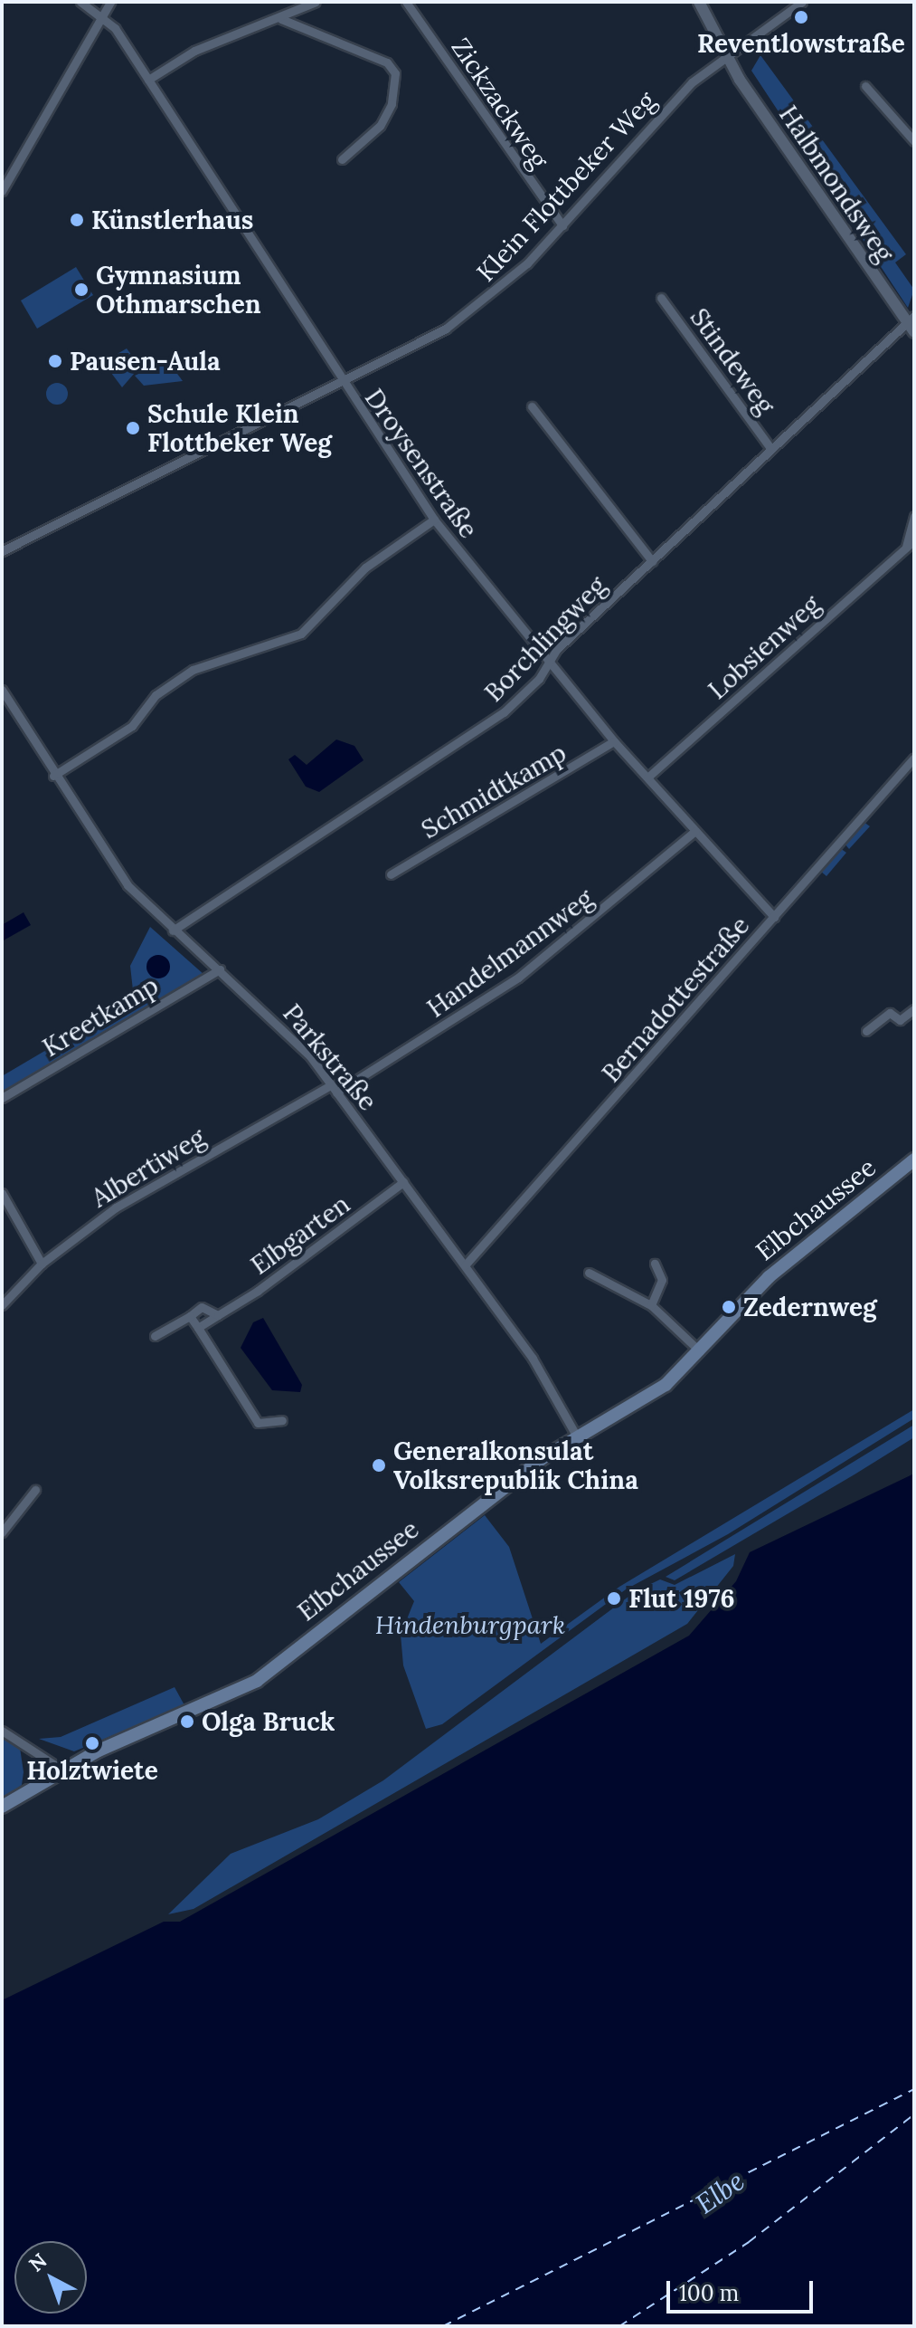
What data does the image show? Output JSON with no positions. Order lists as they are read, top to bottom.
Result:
{
  "streets": {
    "main road": ["Elbchaussee"],
    "street": [
      "Zickzackweg",
      "Halbmondsweg",
      "Klein Flottbeker Weg",
      "Stindeweg",
      "Droysenstraße",
      "Borchlingweg",
      "Lobsienweg",
      "Schmidtkamp",
      "Handelmannweg",
      "Bernadottestraße",
      "Kreetkamp",
      "Parkstraße",
      "Albertiweg",
      "Elbgarten"
    ]
  },
  "crossings": [
    ["Zickzackweg", "Klein Flottbeker Weg"],
    ["Halbmondsweg", "Klein Flottbeker Weg"],
    ["Halbmondsweg", "Borchlingweg"],
    ["Klein Flottbeker Weg", "Droysenstraße"],
    ["Stindeweg", "Borchlingweg"],
    ["Droysenstraße", "Borchlingweg"],
    ["Droysenstraße", "Lobsienweg"],
    ["Droysenstraße", "Schmidtkamp"],
    ["Droysenstraße", "Handelmannweg"],
    ["Droysenstraße", "Bernadottestraße"],
    ["Borchlingweg", "Parkstraße"],
    ["Handelmannweg", "Parkstraße"],
    ["Handelmannweg", "Albertiweg"],
    ["Bernadottestraße", "Parkstraße"],
    ["Kreetkamp", "Parkstraße"],
    ["Parkstraße", "Albertiweg"],
    ["Parkstraße", "Elbchaussee"],
    ["Parkstraße", "Elbgarten"]
  ],
  "water": ["Elbe"],
  "parks": ["Hindenburgpark"],
  "places": [
    "Reventlowstraße",
    "Künstlerhaus",
    "Gymnasium Othmarschen",
    "Pausen-Aula",
    "Schule Klein Flottbeker Weg",
    "Zedernweg",
    "Generalkonsulat Volksrepublik China",
    "Flut 1976",
    "Olga Bruck",
    "Holztwiete"
  ],
  "scale_bar": "100 m",
  "north": "top left"
}
